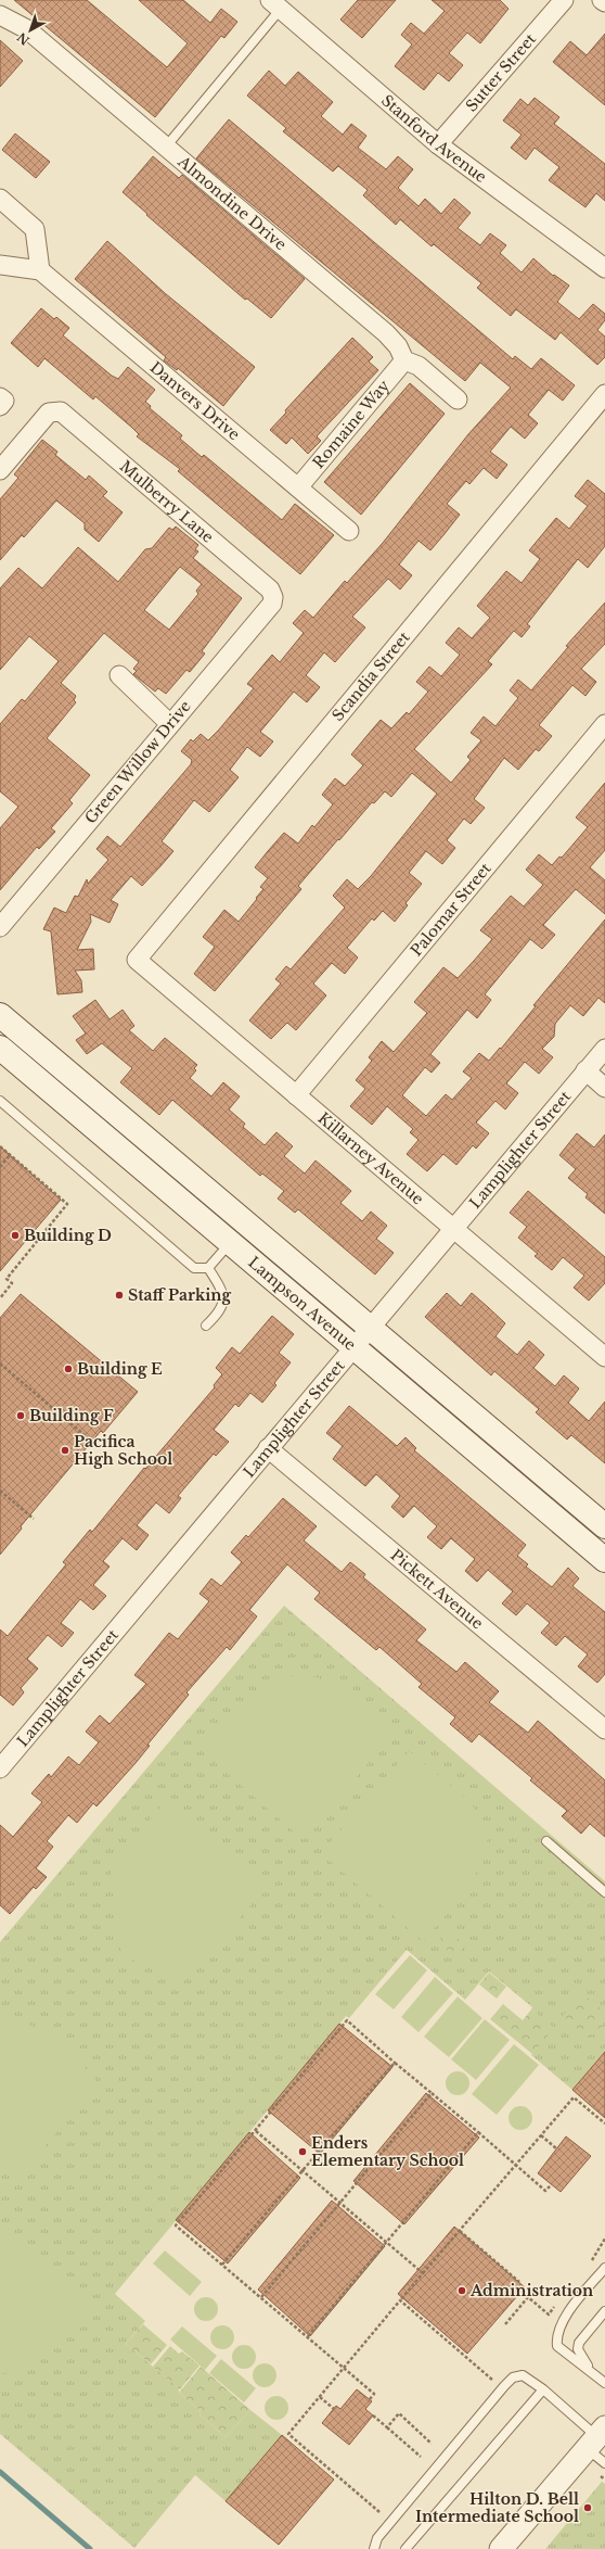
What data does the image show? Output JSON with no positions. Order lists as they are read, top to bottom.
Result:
{
  "streets": {
    "main road": ["Lampson Avenue"],
    "street": [
      "Sutter Street",
      "Stanford Avenue",
      "Almondine Drive",
      "Danvers Drive",
      "Romaine Way",
      "Mulberry Lane",
      "Scandia Street",
      "Green Willow Drive",
      "Palomar Street",
      "Lamplighter Street",
      "Killarney Avenue",
      "Pickett Avenue"
    ]
  },
  "crossings": [
    ["Sutter Street", "Stanford Avenue"],
    ["Almondine Drive", "Romaine Way"],
    ["Danvers Drive", "Romaine Way"],
    ["Mulberry Lane", "Green Willow Drive"],
    ["Scandia Street", "Killarney Avenue"],
    ["Palomar Street", "Killarney Avenue"],
    ["Lamplighter Street", "Killarney Avenue"],
    ["Lamplighter Street", "Lampson Avenue"],
    ["Lamplighter Street", "Pickett Avenue"]
  ],
  "places": [
    "Building D",
    "Staff Parking",
    "Building E",
    "Building F",
    "Pacifica High School",
    "Enders Elementary School",
    "Administration",
    "Hilton D. Bell Intermediate School"
  ],
  "north": "bottom left"
}
